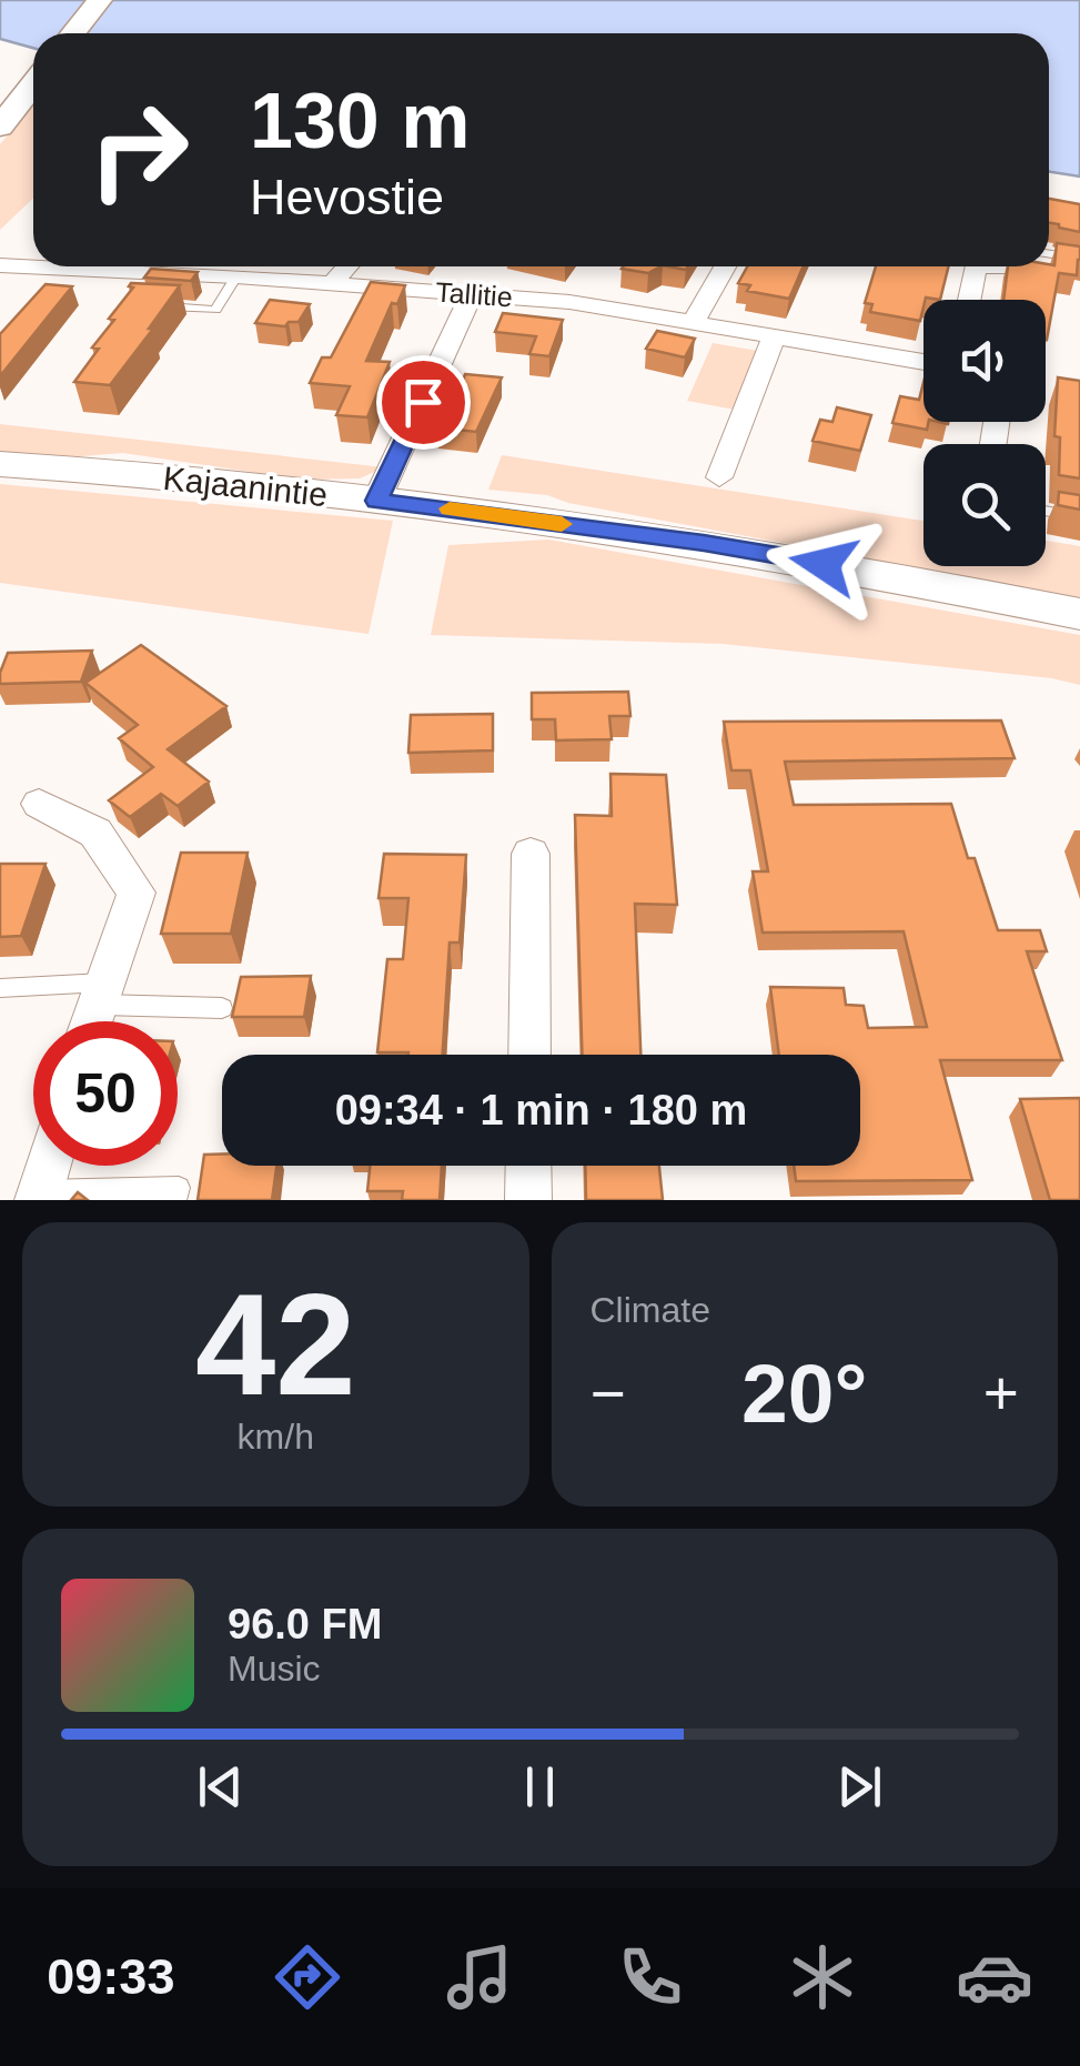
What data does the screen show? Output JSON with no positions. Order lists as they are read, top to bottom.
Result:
{
  "streets": {
    "main road": ["Kajaanintie"],
    "street": ["Tallitie"]
  },
  "page": {
    "turn": ["130 m", "Hevostie"],
    "limit": "50",
    "trip": "09:34 · 1 min · 180 m",
    "tile": [
      ["42", "km/h"],
      "Climate"
    ],
    "heat": ["−", "20°", "+"],
    "song": ["96.0 FM", "Music"],
    "tabs": "09:33"
  }
}
